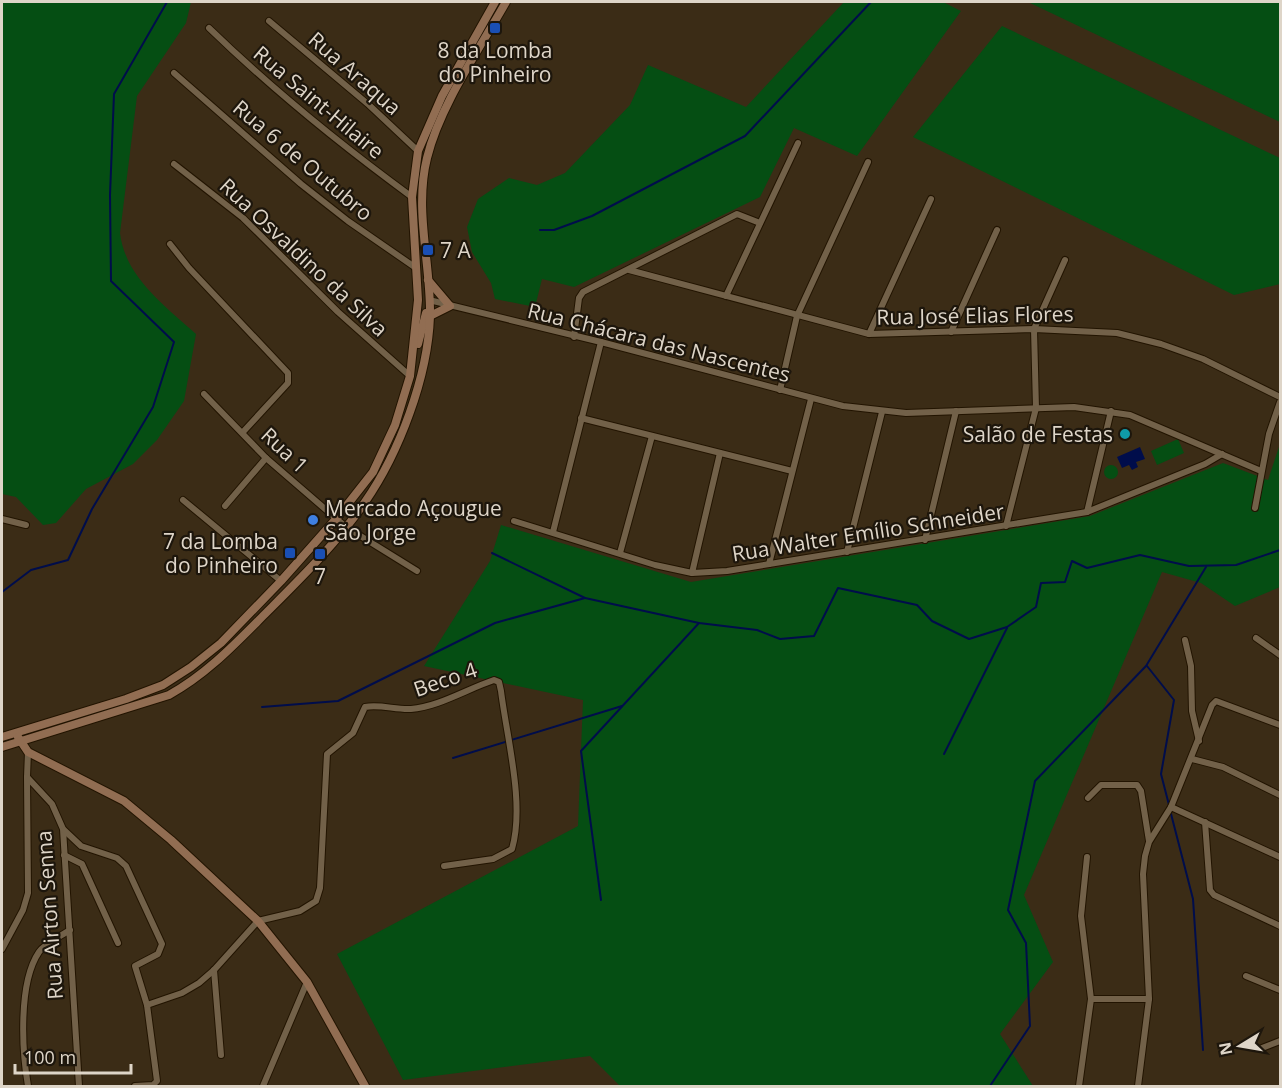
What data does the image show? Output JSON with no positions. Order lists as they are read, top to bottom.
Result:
{
  "streets": {
    "street": [
      "Rua Araqua",
      "Rua Saint-Hilaire",
      "Rua 6 de Outubro",
      "Rua Osvaldino da Silva",
      "Rua José Elias Flores",
      "Rua Chácara das Nascentes",
      "Rua 1",
      "Rua Walter Emílio Schneider",
      "Beco 4",
      "Rua Airton Senna"
    ]
  },
  "crossings": [
    ["Rua Chácara das Nascentes", "Rua Walter Emílio Schneider"]
  ],
  "places": {
    "transit": [
      "8 da Lomba do Pinheiro",
      "7 A",
      "7 da Lomba do Pinheiro",
      "7"
    ],
    "other": ["Salão de Festas", "Mercado Açougue São Jorge"]
  },
  "scale_bar": "100 m",
  "north": "left"
}
